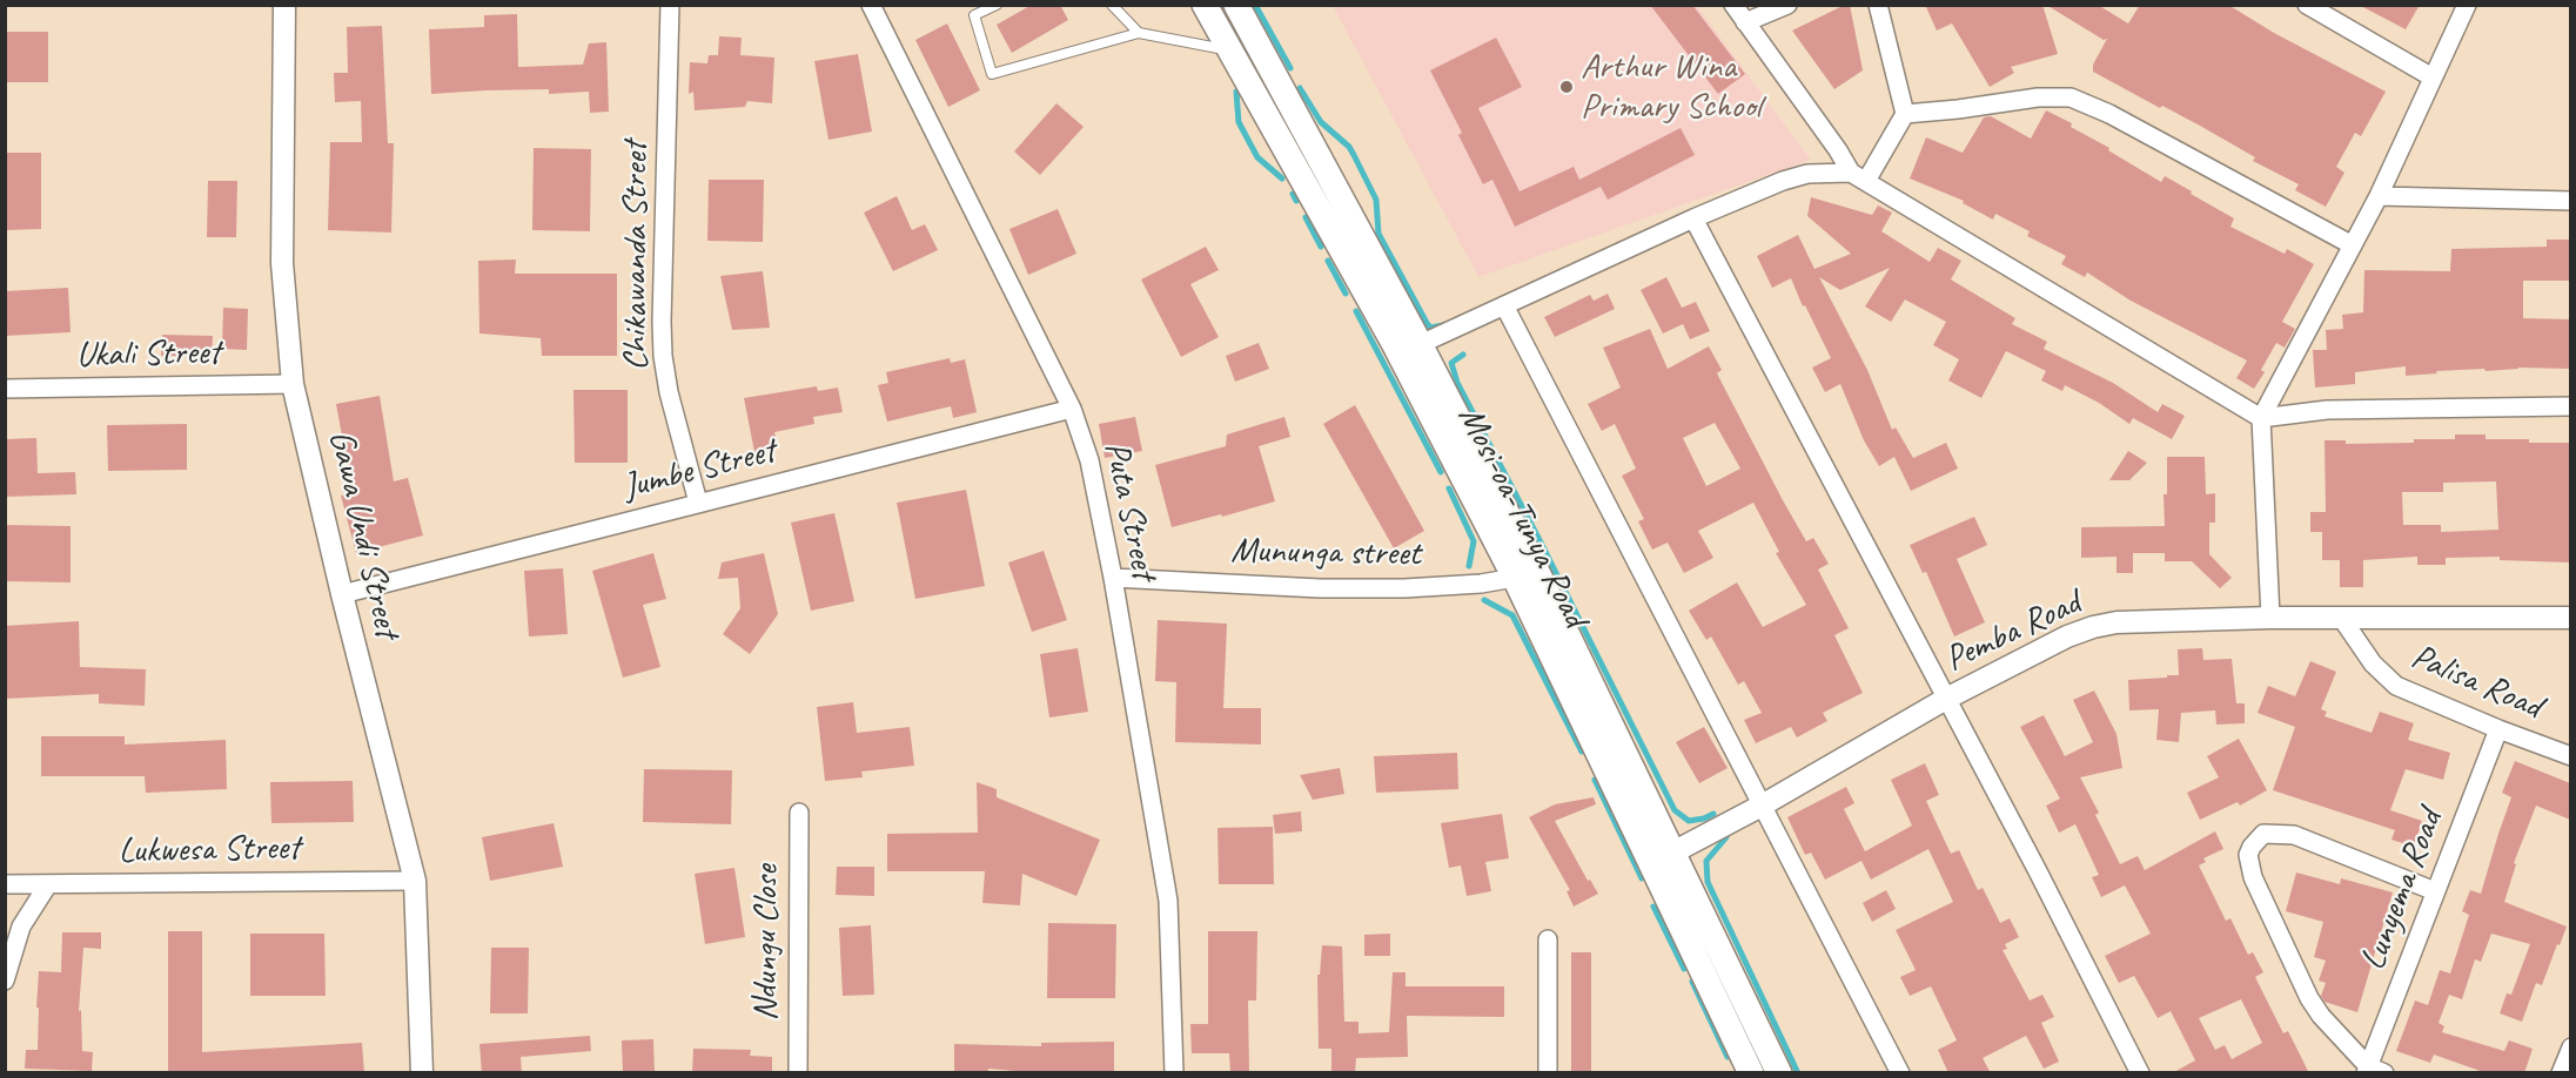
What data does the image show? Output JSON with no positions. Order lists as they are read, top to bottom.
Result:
{
  "streets": {
    "main road": ["Mosi-oa-Tunya Road"],
    "street": [
      "Chikawanda Street",
      "Ukali Street",
      "Jumbe Street",
      "Puta Street",
      "Gawa Undi Street",
      "Mununga street",
      "Pemba Road",
      "Palisa Road",
      "Lukwesa Street",
      "Lunyema Road",
      "Ndungu Close"
    ]
  },
  "crossings": [
    ["Chikawanda Street", "Jumbe Street"],
    ["Ukali Street", "Gawa Undi Street"],
    ["Jumbe Street", "Puta Street"],
    ["Jumbe Street", "Gawa Undi Street"],
    ["Puta Street", "Mununga street"],
    ["Mosi-oa-Tunya Road", "Mununga street"],
    ["Mosi-oa-Tunya Road", "Pemba Road"],
    ["Gawa Undi Street", "Lukwesa Street"],
    ["Pemba Road", "Palisa Road"],
    ["Palisa Road", "Lunyema Road"]
  ],
  "places": ["Arthur Wina Primary School"]
}
